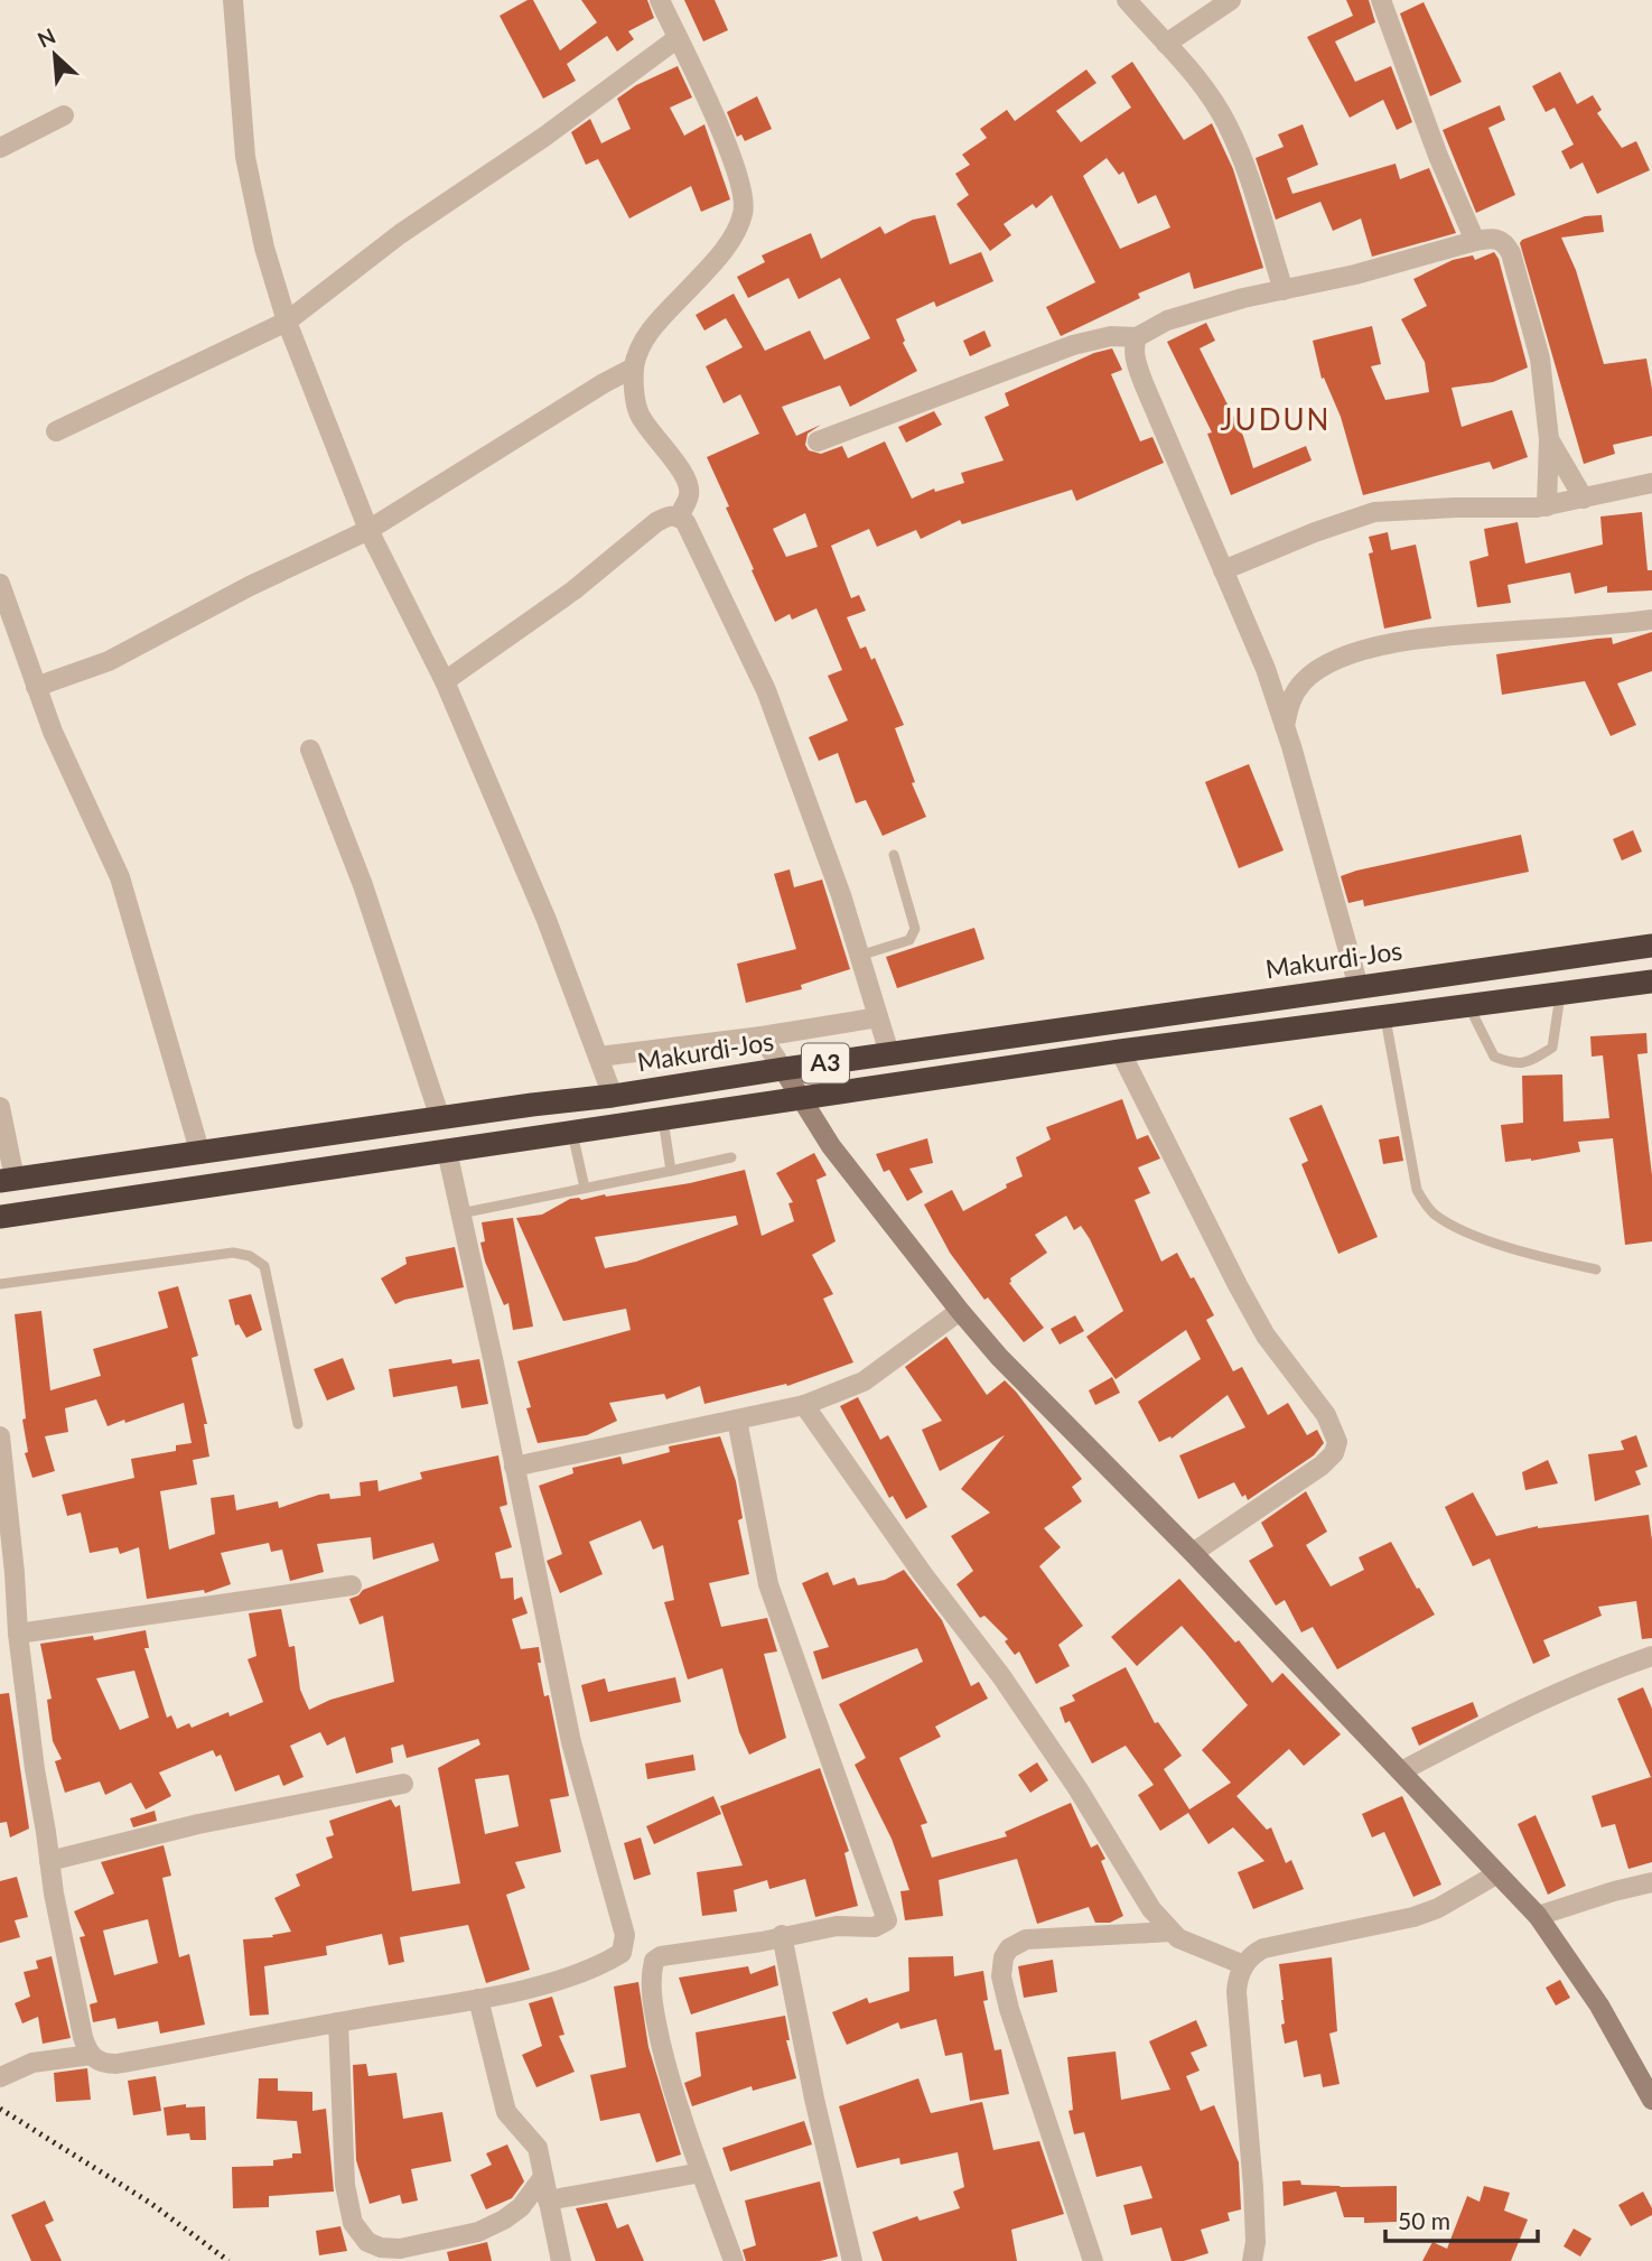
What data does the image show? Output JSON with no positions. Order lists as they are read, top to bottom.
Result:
{
  "streets": {
    "highway": ["Makurdi-Jos", "A3"]
  },
  "districts": ["JUDUN"],
  "scale_bar": "50 m",
  "north": "top left"
}
